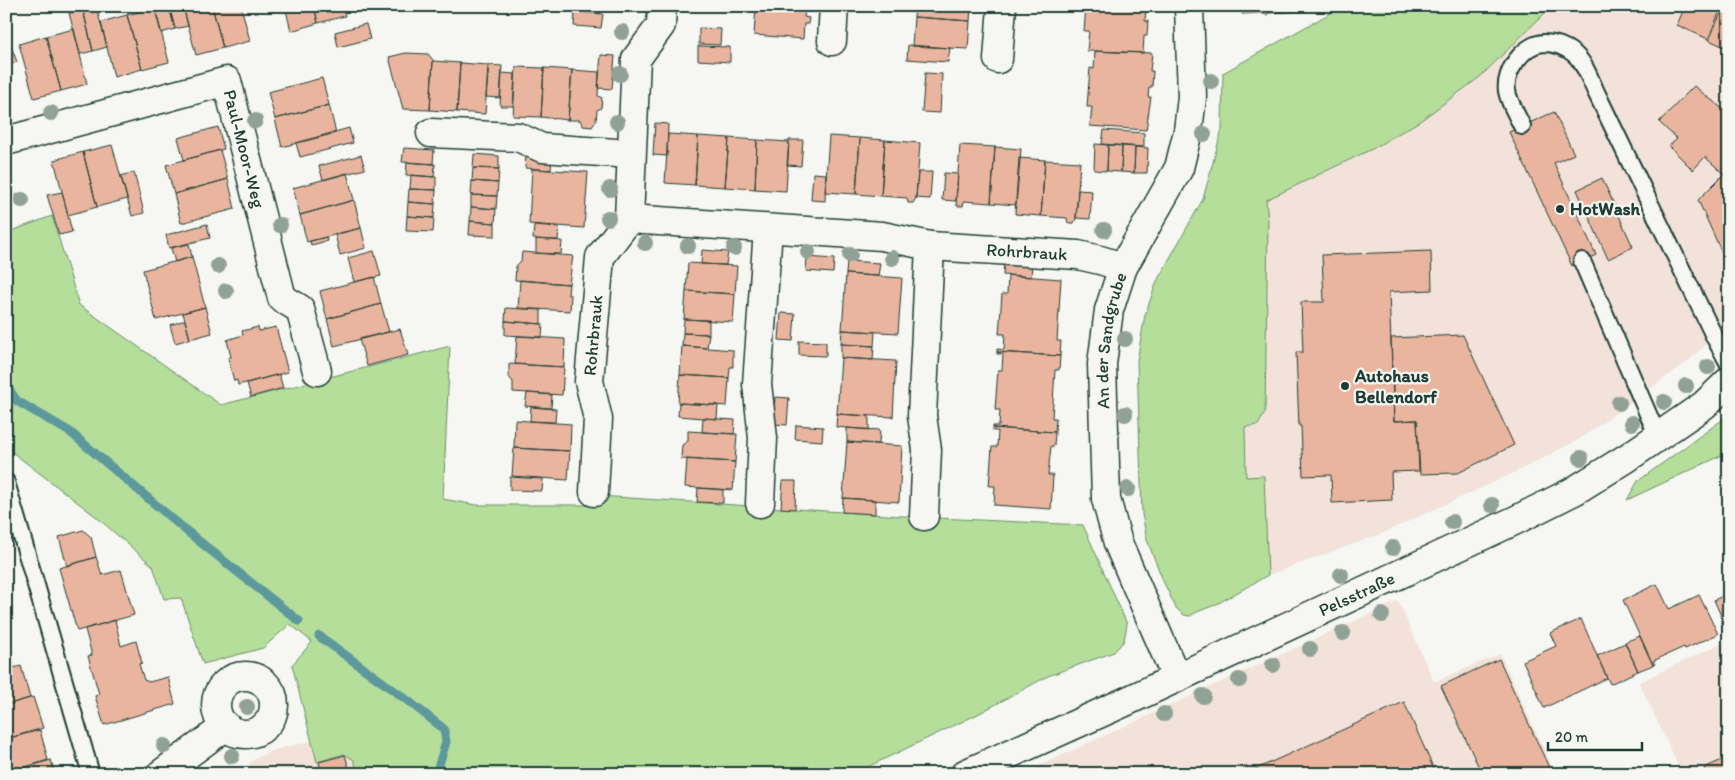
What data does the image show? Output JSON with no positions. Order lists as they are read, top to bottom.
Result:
{
  "streets": {
    "street": [
      "Paul-Moor-Weg",
      "Rohrbrauk",
      "An der Sandgrube",
      "Pelsstraße"
    ]
  },
  "crossings": [
    ["Rohrbrauk", "An der Sandgrube"],
    ["An der Sandgrube", "Pelsstraße"]
  ],
  "places": ["HotWash", "Autohaus Bellendorf"],
  "scale_bar": "20 m"
}
